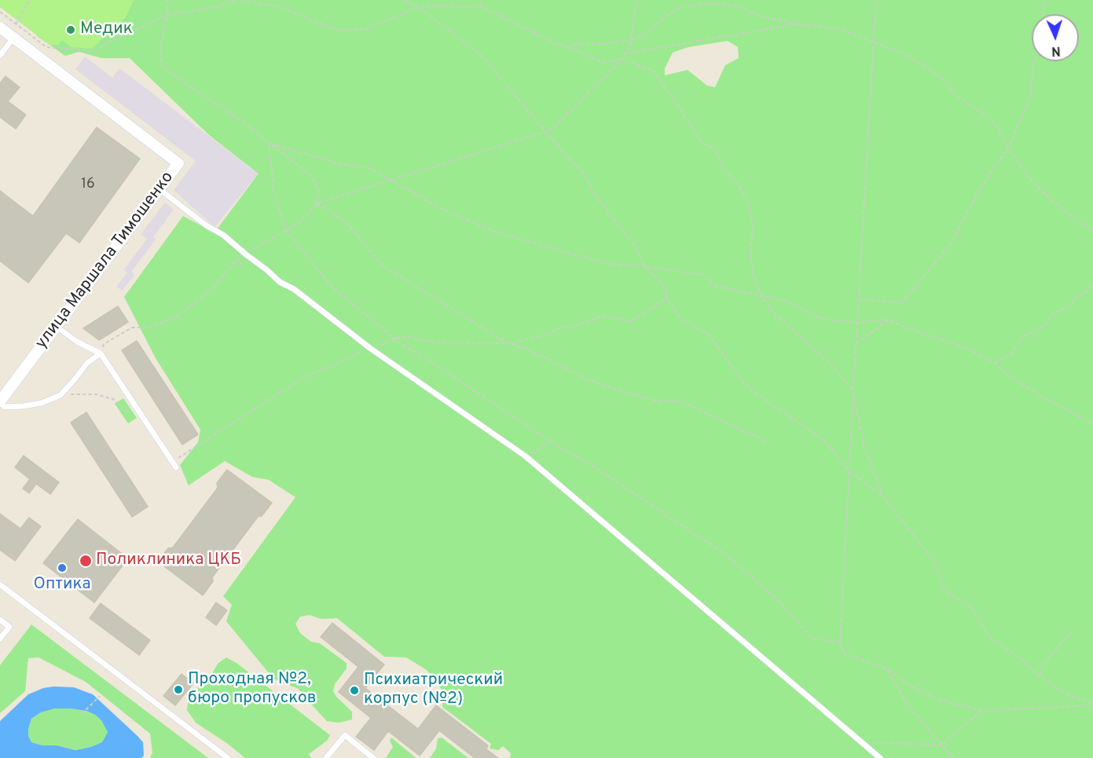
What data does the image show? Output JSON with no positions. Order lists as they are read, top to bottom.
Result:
{
  "streets": {
    "street": ["улица Маршала Тимошенко"]
  },
  "places": [
    "Медик",
    "Поликлиника ЦКБ",
    "Оптика",
    "Проходная №2, бюро пропусков",
    "Психиатрический корпус (№2)"
  ],
  "house_numbers": ["16"],
  "north": "bottom"
}
